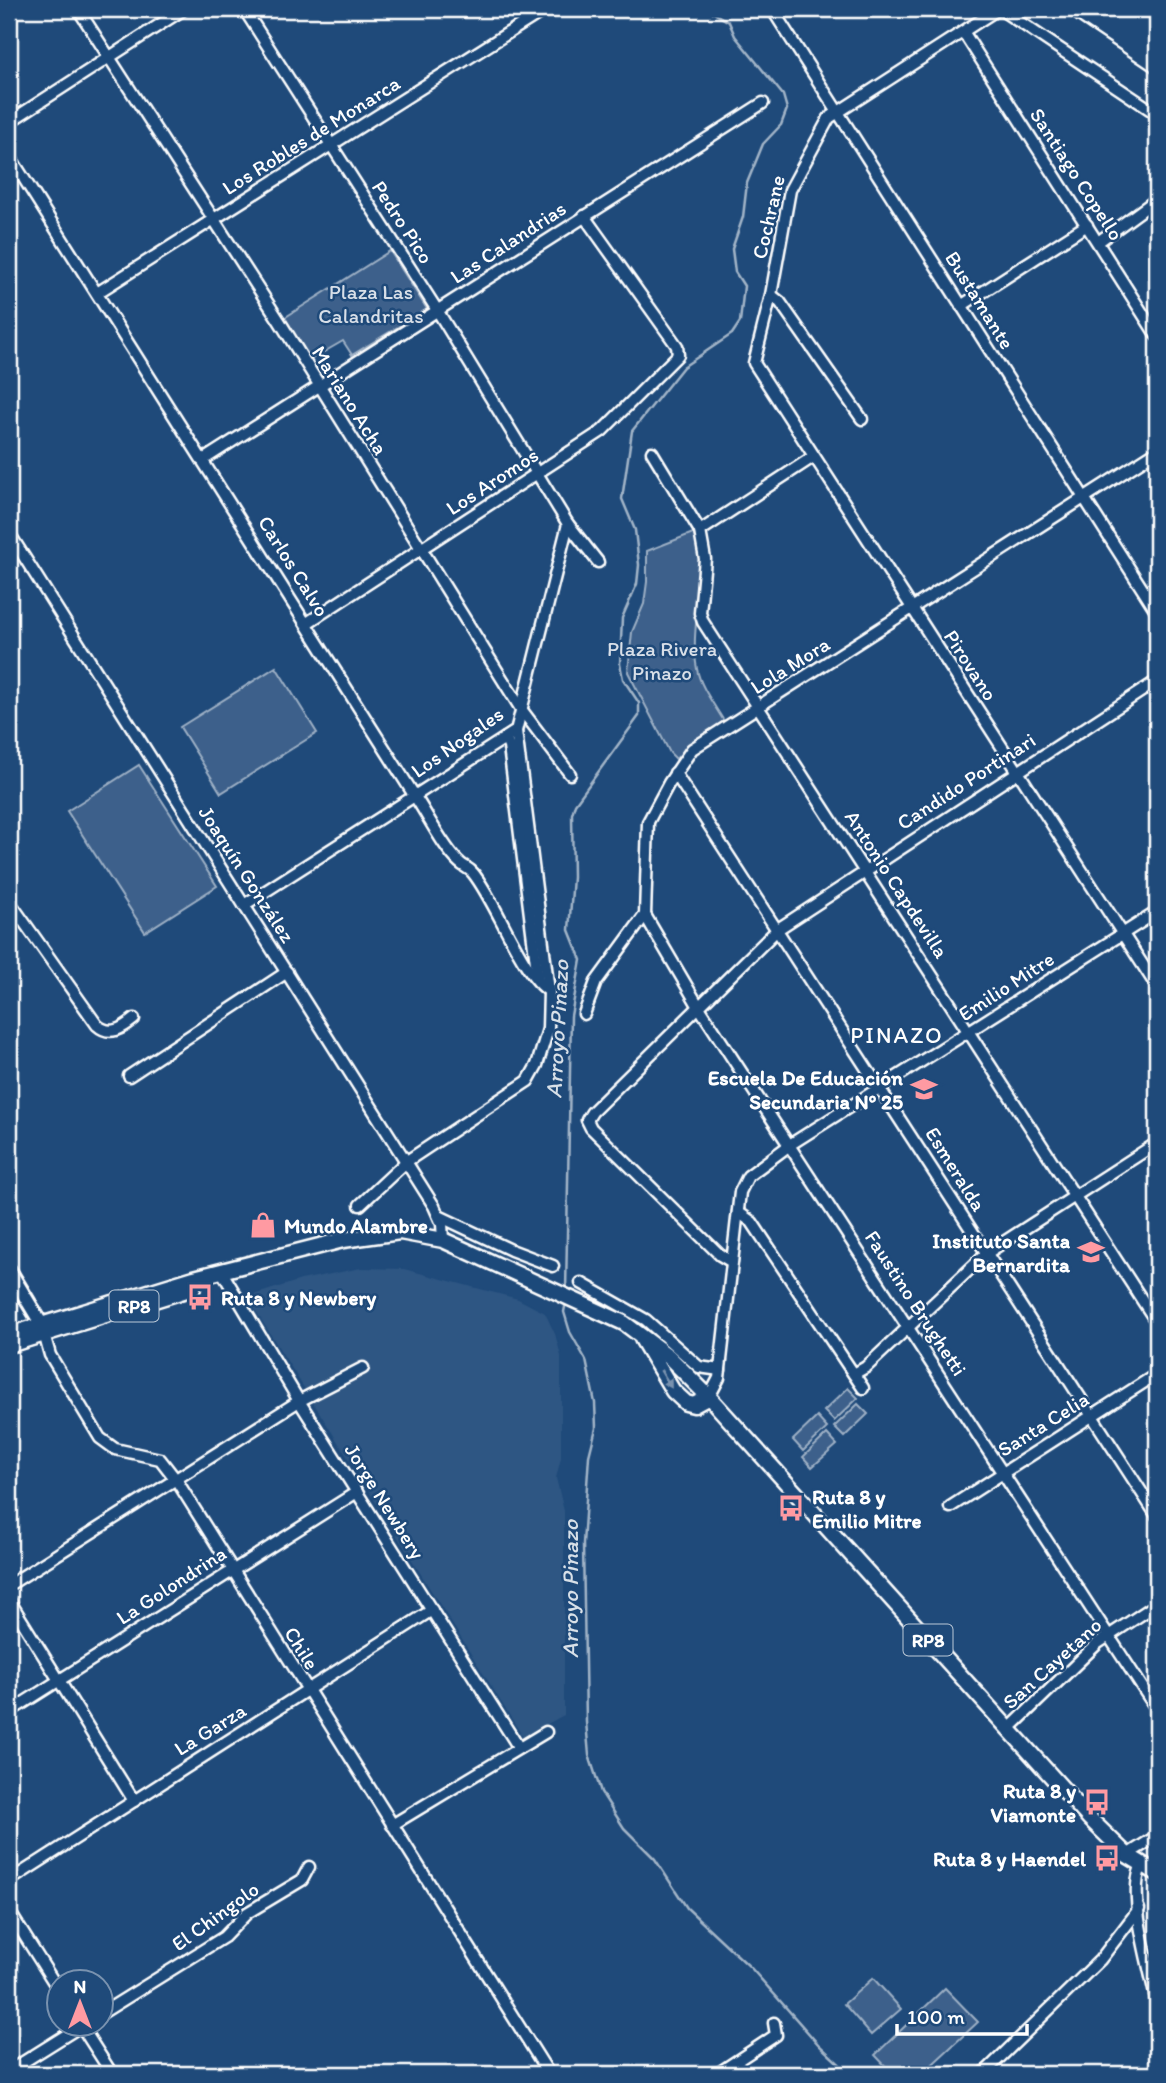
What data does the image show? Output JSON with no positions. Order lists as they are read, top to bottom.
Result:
{
  "streets": {
    "main road": ["RP8"],
    "street": [
      "Los Robles de Monarca",
      "Santiago Copello",
      "Cochrane",
      "Pedro Pico",
      "Las Calandrias",
      "Bustamante",
      "Mariano Acha",
      "Los Aromos",
      "Carlos Calvo",
      "Lola Mora",
      "Pirovano",
      "Los Nogales",
      "Candido Portinari",
      "Joaquín González",
      "Antonio Capdevilla",
      "Emilio Mitre",
      "Esmeralda",
      "Faustino Brughetti",
      "Santa Celia",
      "Jorge Newbery",
      "La Golondrina",
      "Chile",
      "San Cayetano",
      "La Garza",
      "El Chingolo"
    ]
  },
  "crossings": [
    ["Los Robles de Monarca", "Pedro Pico"],
    ["Los Robles de Monarca", "Mariano Acha"],
    ["Los Robles de Monarca", "Carlos Calvo"],
    ["Santiago Copello", "Cochrane"],
    ["Cochrane", "Bustamante"],
    ["Cochrane", "Pirovano"],
    ["Pedro Pico", "Las Calandrias"],
    ["Pedro Pico", "Los Aromos"],
    ["Pedro Pico", "Los Nogales"],
    ["Las Calandrias", "Mariano Acha"],
    ["Las Calandrias", "Los Aromos"],
    ["Las Calandrias", "Carlos Calvo"],
    ["Bustamante", "Lola Mora"],
    ["Mariano Acha", "Los Aromos"],
    ["Mariano Acha", "Los Nogales"],
    ["Los Aromos", "Carlos Calvo"],
    ["Carlos Calvo", "Los Nogales"],
    ["Lola Mora", "Pirovano"],
    ["Lola Mora", "Antonio Capdevilla"],
    ["Lola Mora", "Esmeralda"],
    ["Lola Mora", "Faustino Brughetti"],
    ["Pirovano", "Candido Portinari"],
    ["Pirovano", "Emilio Mitre"],
    ["Los Nogales", "Joaquín González"],
    ["Candido Portinari", "Antonio Capdevilla"],
    ["Candido Portinari", "Emilio Mitre"],
    ["Candido Portinari", "Esmeralda"],
    ["Candido Portinari", "Faustino Brughetti"],
    ["Joaquín González", "RP8"],
    ["Antonio Capdevilla", "Emilio Mitre"],
    ["Emilio Mitre", "Esmeralda"],
    ["Emilio Mitre", "Faustino Brughetti"],
    ["Emilio Mitre", "RP8"],
    ["Esmeralda", "Santa Celia"],
    ["Faustino Brughetti", "Santa Celia"],
    ["Faustino Brughetti", "San Cayetano"],
    ["RP8", "Jorge Newbery"],
    ["RP8", "Chile"],
    ["RP8", "San Cayetano"],
    ["Jorge Newbery", "La Golondrina"],
    ["Jorge Newbery", "La Garza"],
    ["La Golondrina", "Chile"],
    ["Chile", "La Garza"]
  ],
  "districts": ["PINAZO"],
  "water": ["Arroyo Pinazo"],
  "parks": ["Plaza Las Calandritas", "Plaza Rivera Pinazo"],
  "places": {
    "school or university": ["Escuela De Educación Secundaria Nº 25", "Instituto Santa Bernardita"],
    "shop": ["Mundo Alambre"],
    "bus stop": [
      "Ruta 8 y Newbery",
      "Ruta 8 y Emilio Mitre",
      "Ruta 8 y Viamonte",
      "Ruta 8 y Haendel"
    ]
  },
  "scale_bar": "100 m",
  "north": "top"
}
